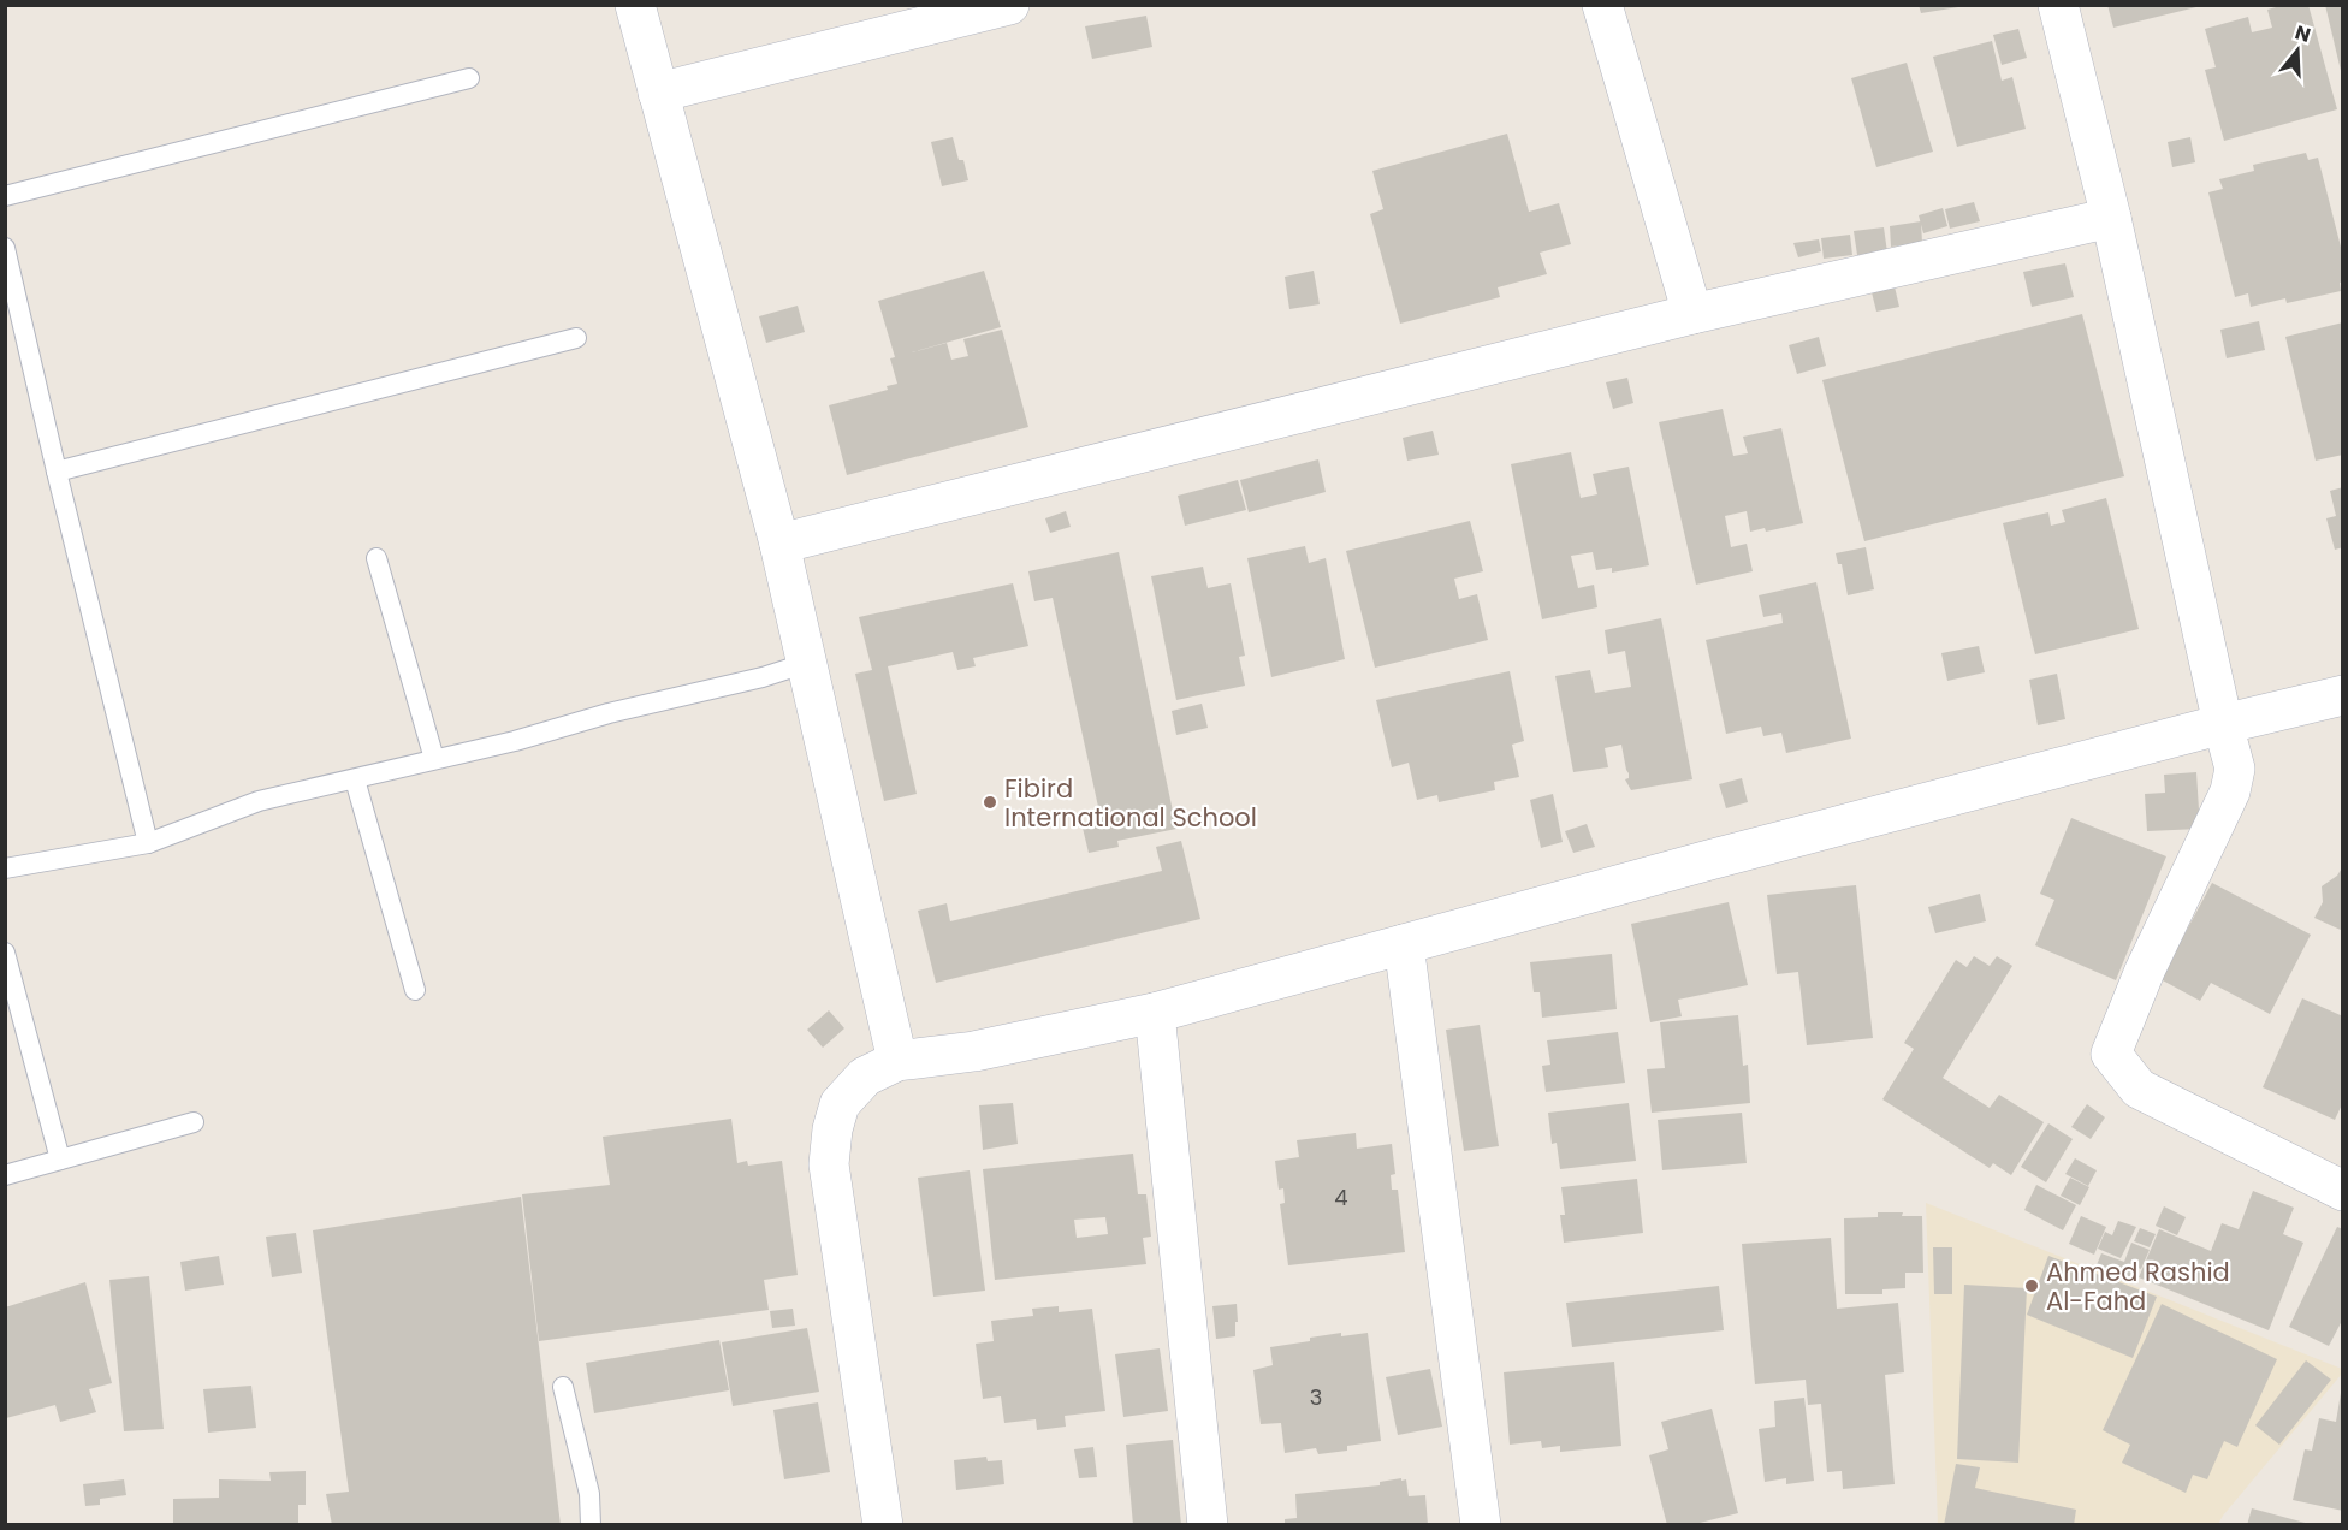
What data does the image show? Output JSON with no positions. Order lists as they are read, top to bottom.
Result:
{
  "places": ["Fibird International School", "Ahmed Rashid Al-Fahd"],
  "house_numbers": ["4", "3"],
  "north": "top"
}
